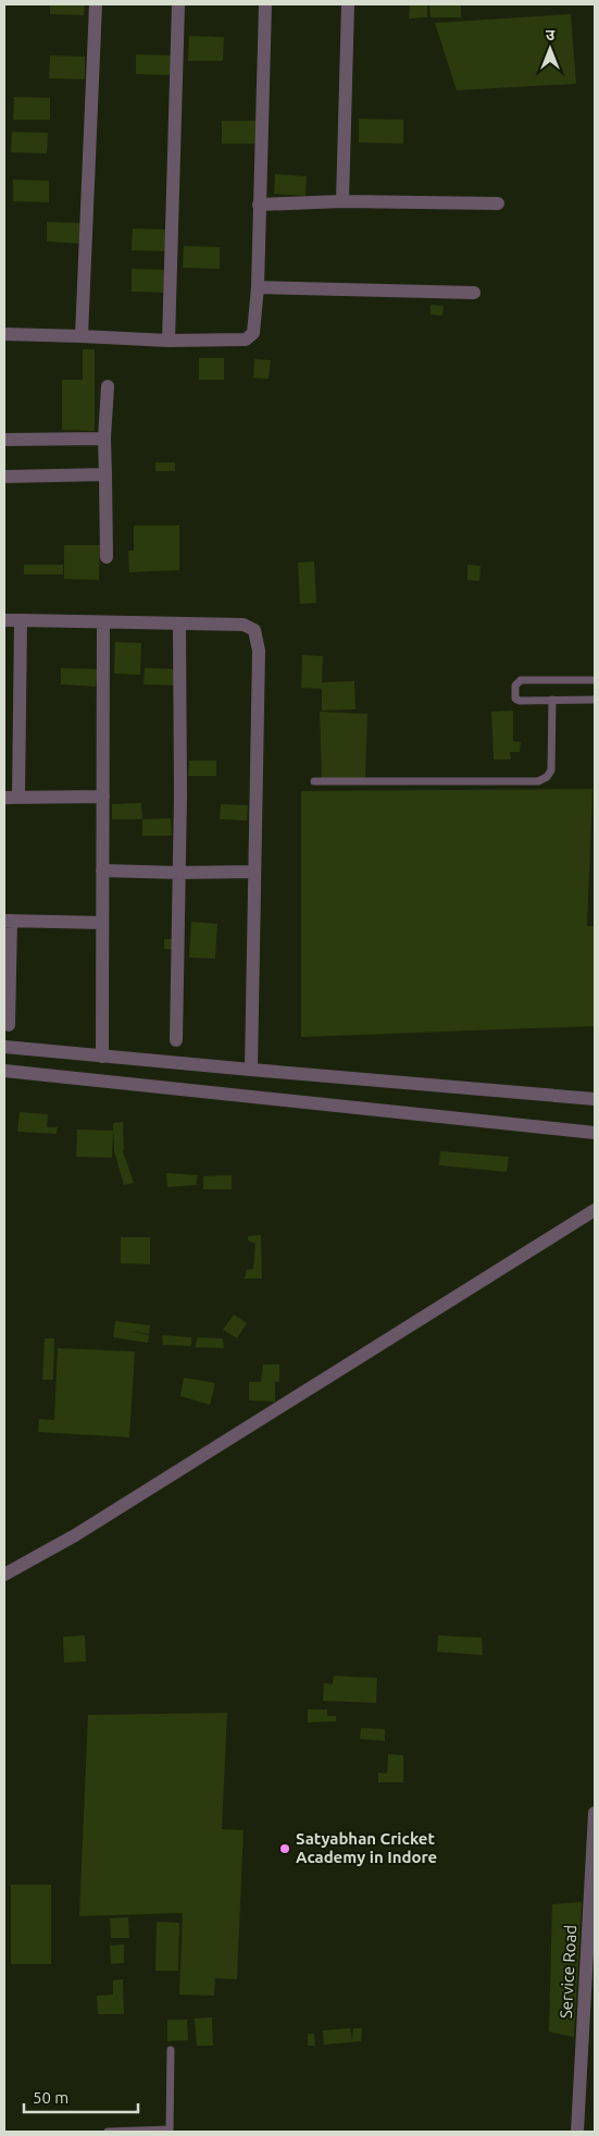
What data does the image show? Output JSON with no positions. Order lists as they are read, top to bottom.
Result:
{
  "streets": {
    "street": ["Service Road"]
  },
  "places": ["Satyabhan Cricket Academy in Indore"],
  "scale_bar": "50 m",
  "north": "top"
}
